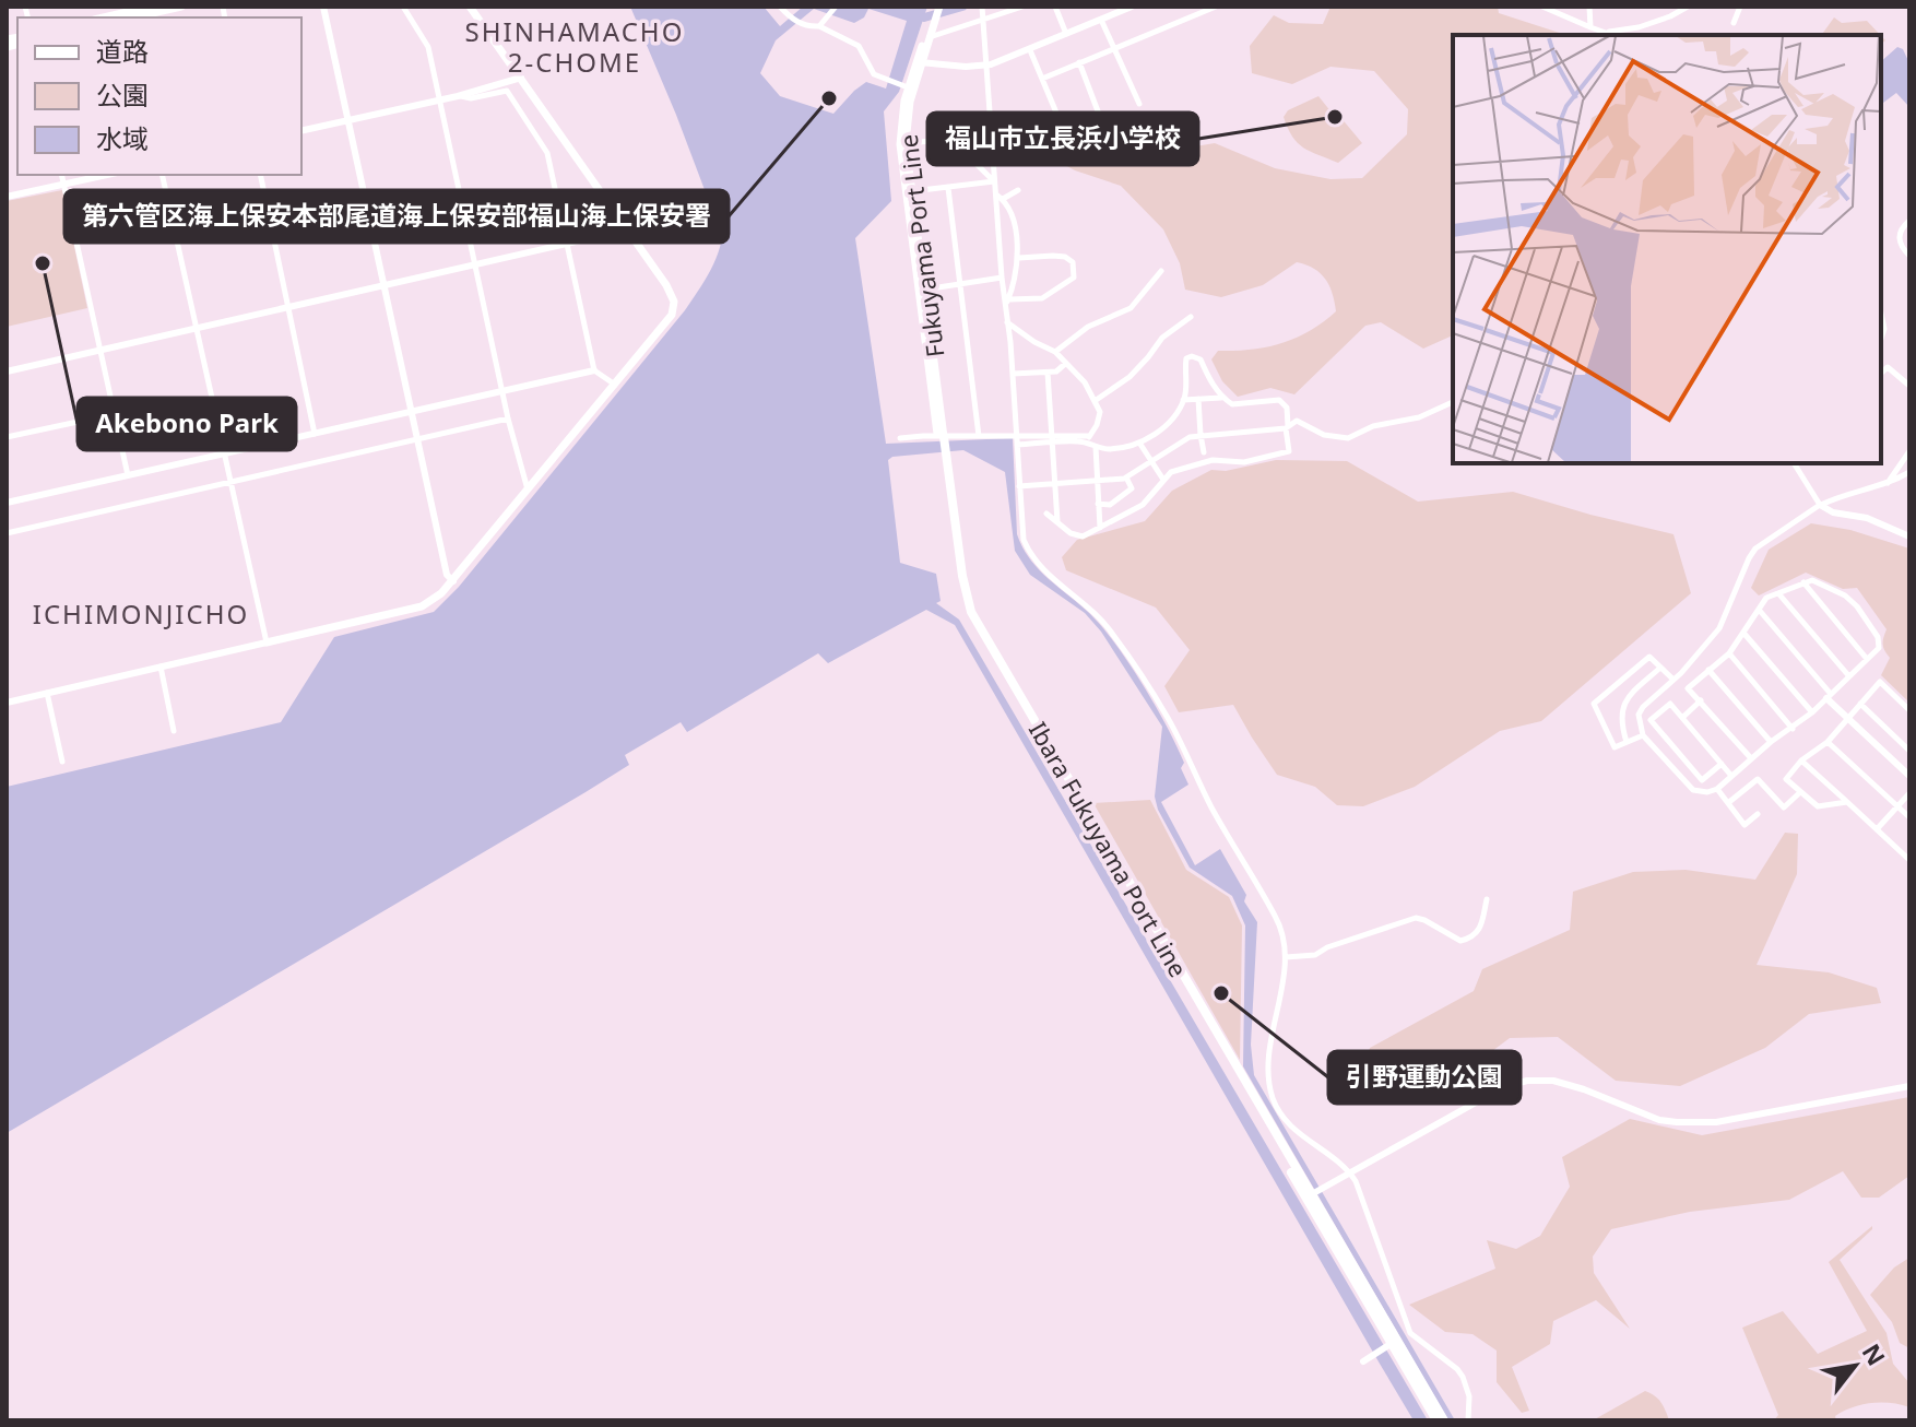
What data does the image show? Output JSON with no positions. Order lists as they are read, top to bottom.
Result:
{
  "streets": {
    "main road": ["Fukuyama Port Line", "Ibara Fukuyama Port Line"]
  },
  "crossings": [
    ["Fukuyama Port Line", "Ibara Fukuyama Port Line"]
  ],
  "districts": ["SHINHAMACHO 2-CHOME", "ICHIMONJICHO"],
  "places": [
    "第六管区海上保安本部尾道海上保安部福山海上保安署",
    "福山市立長浜小学校",
    "Akebono Park",
    "引野運動公園"
  ],
  "legend": ["道路", "公園", "水域"],
  "north": "top right"
}
